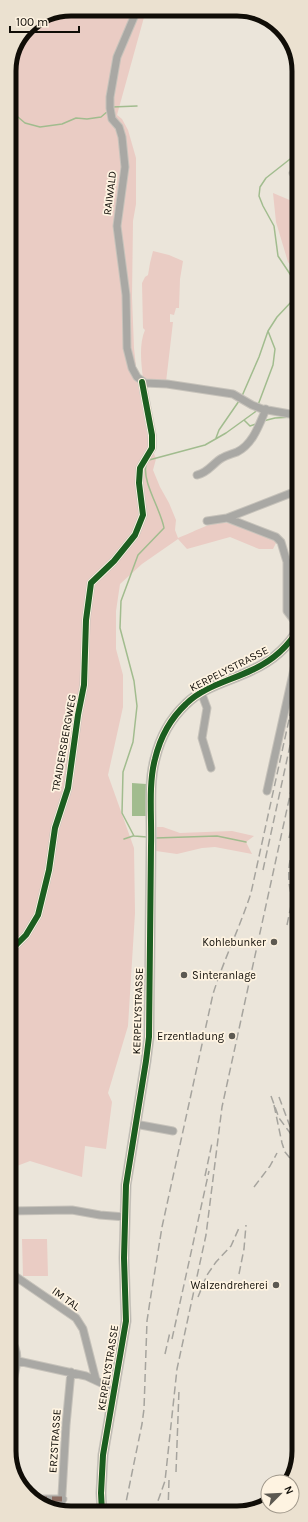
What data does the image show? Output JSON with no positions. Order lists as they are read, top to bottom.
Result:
{
  "streets": {
    "main road": ["KERPELYSTRASSE"],
    "street": [
      "RAIWALD",
      "TRAIDERSBERGWEG",
      "IM TAL",
      "ERZSTRASSE"
    ]
  },
  "crossings": [
    ["RAIWALD", "TRAIDERSBERGWEG"]
  ],
  "places": [
    "Kohlebunker",
    "Sinteranlage",
    "Erzentladung",
    "Walzendreherei"
  ],
  "scale_bar": "100 m",
  "north": "top right"
}
